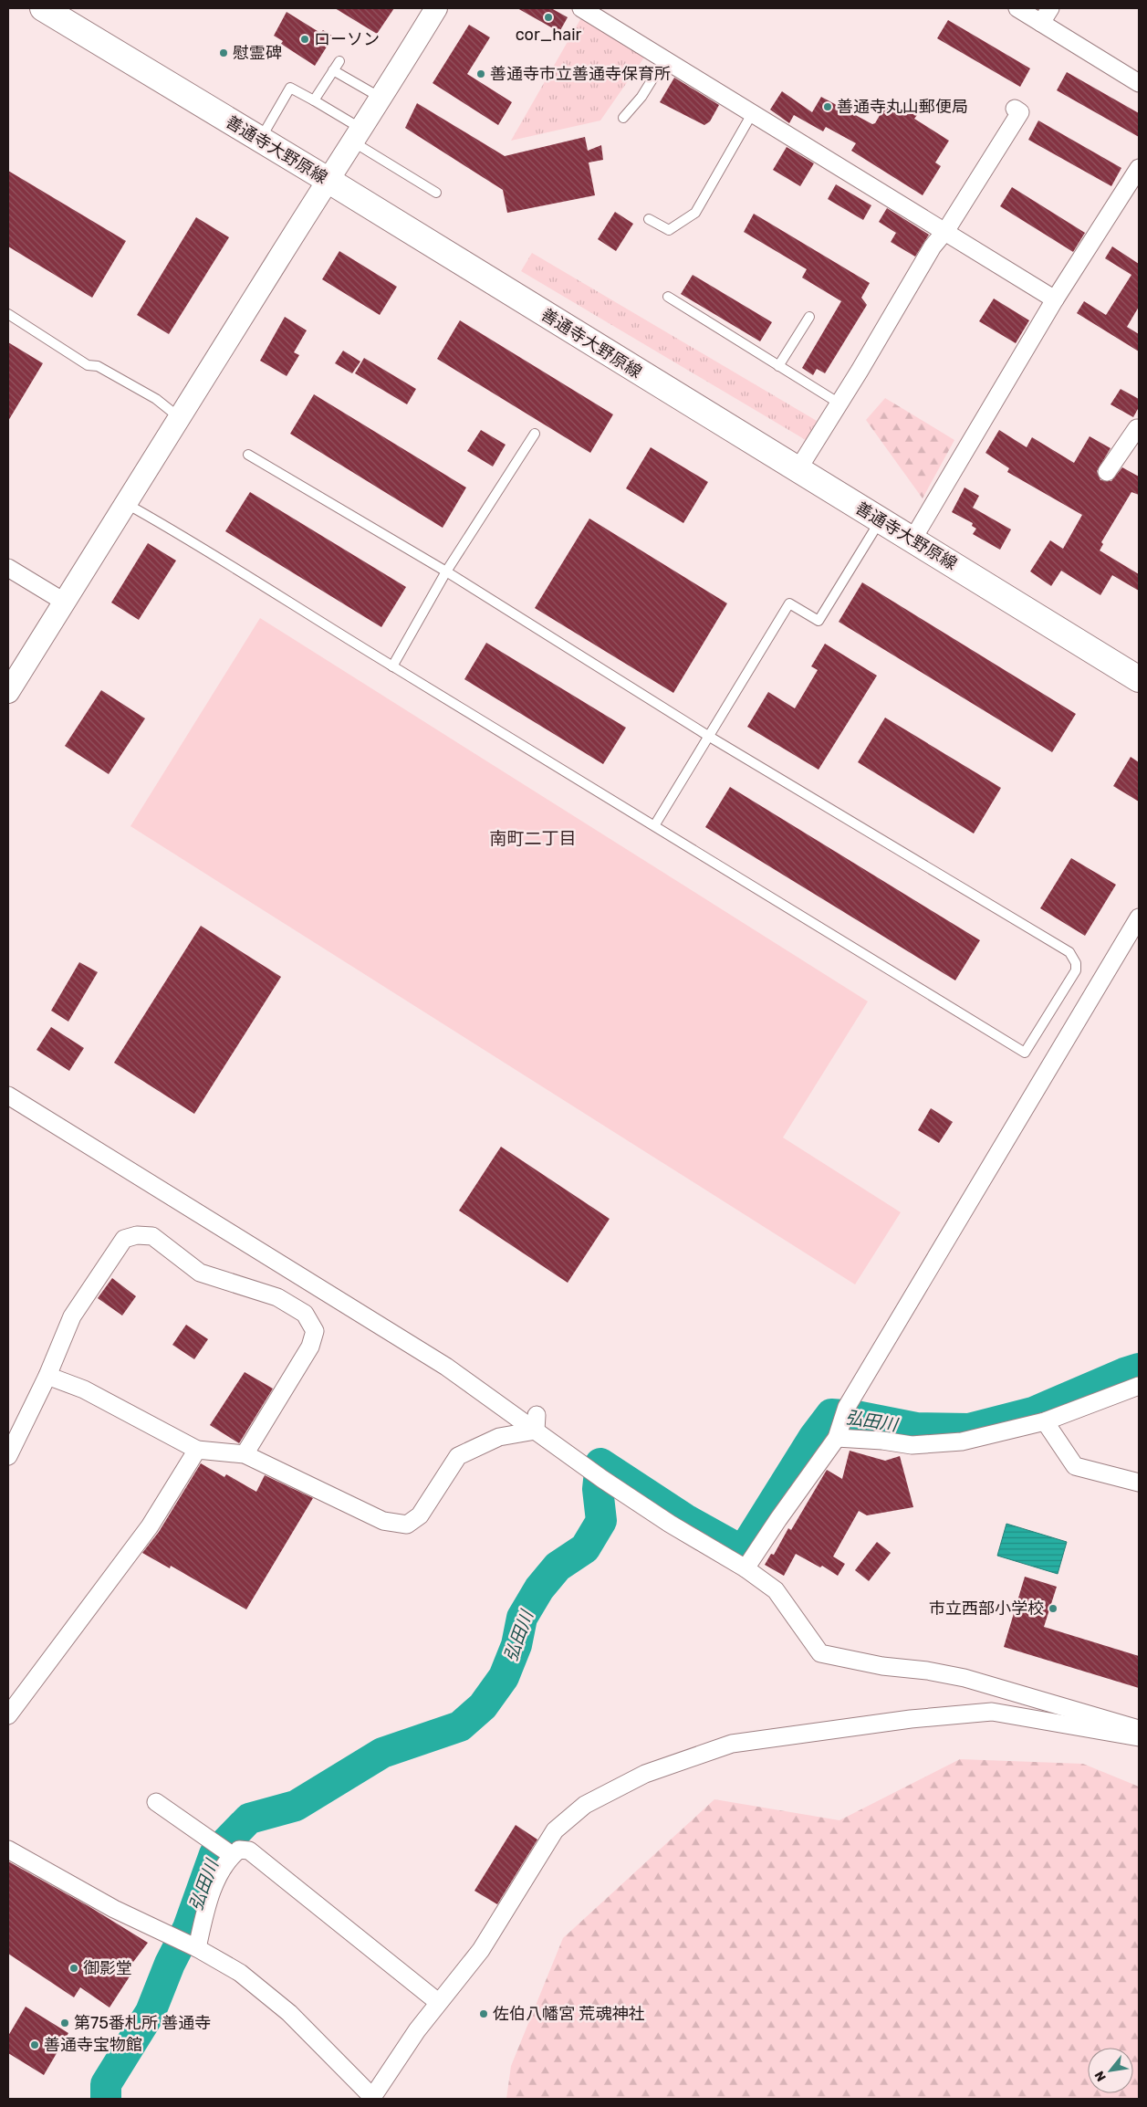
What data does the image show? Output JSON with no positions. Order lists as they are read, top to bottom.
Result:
{
  "streets": {
    "main road": ["善通寺大野原線"]
  },
  "districts": ["南町二丁目"],
  "water": ["弘田川"],
  "places": [
    "cor_hair",
    "ローソン",
    "慰霊碑",
    "善通寺市立善通寺保育所",
    "善通寺丸山郵便局",
    "市立西部小学校",
    "御影堂",
    "佐伯八幡宮 荒魂神社",
    "第75番札所 善通寺",
    "善通寺宝物館"
  ],
  "north": "bottom left"
}
